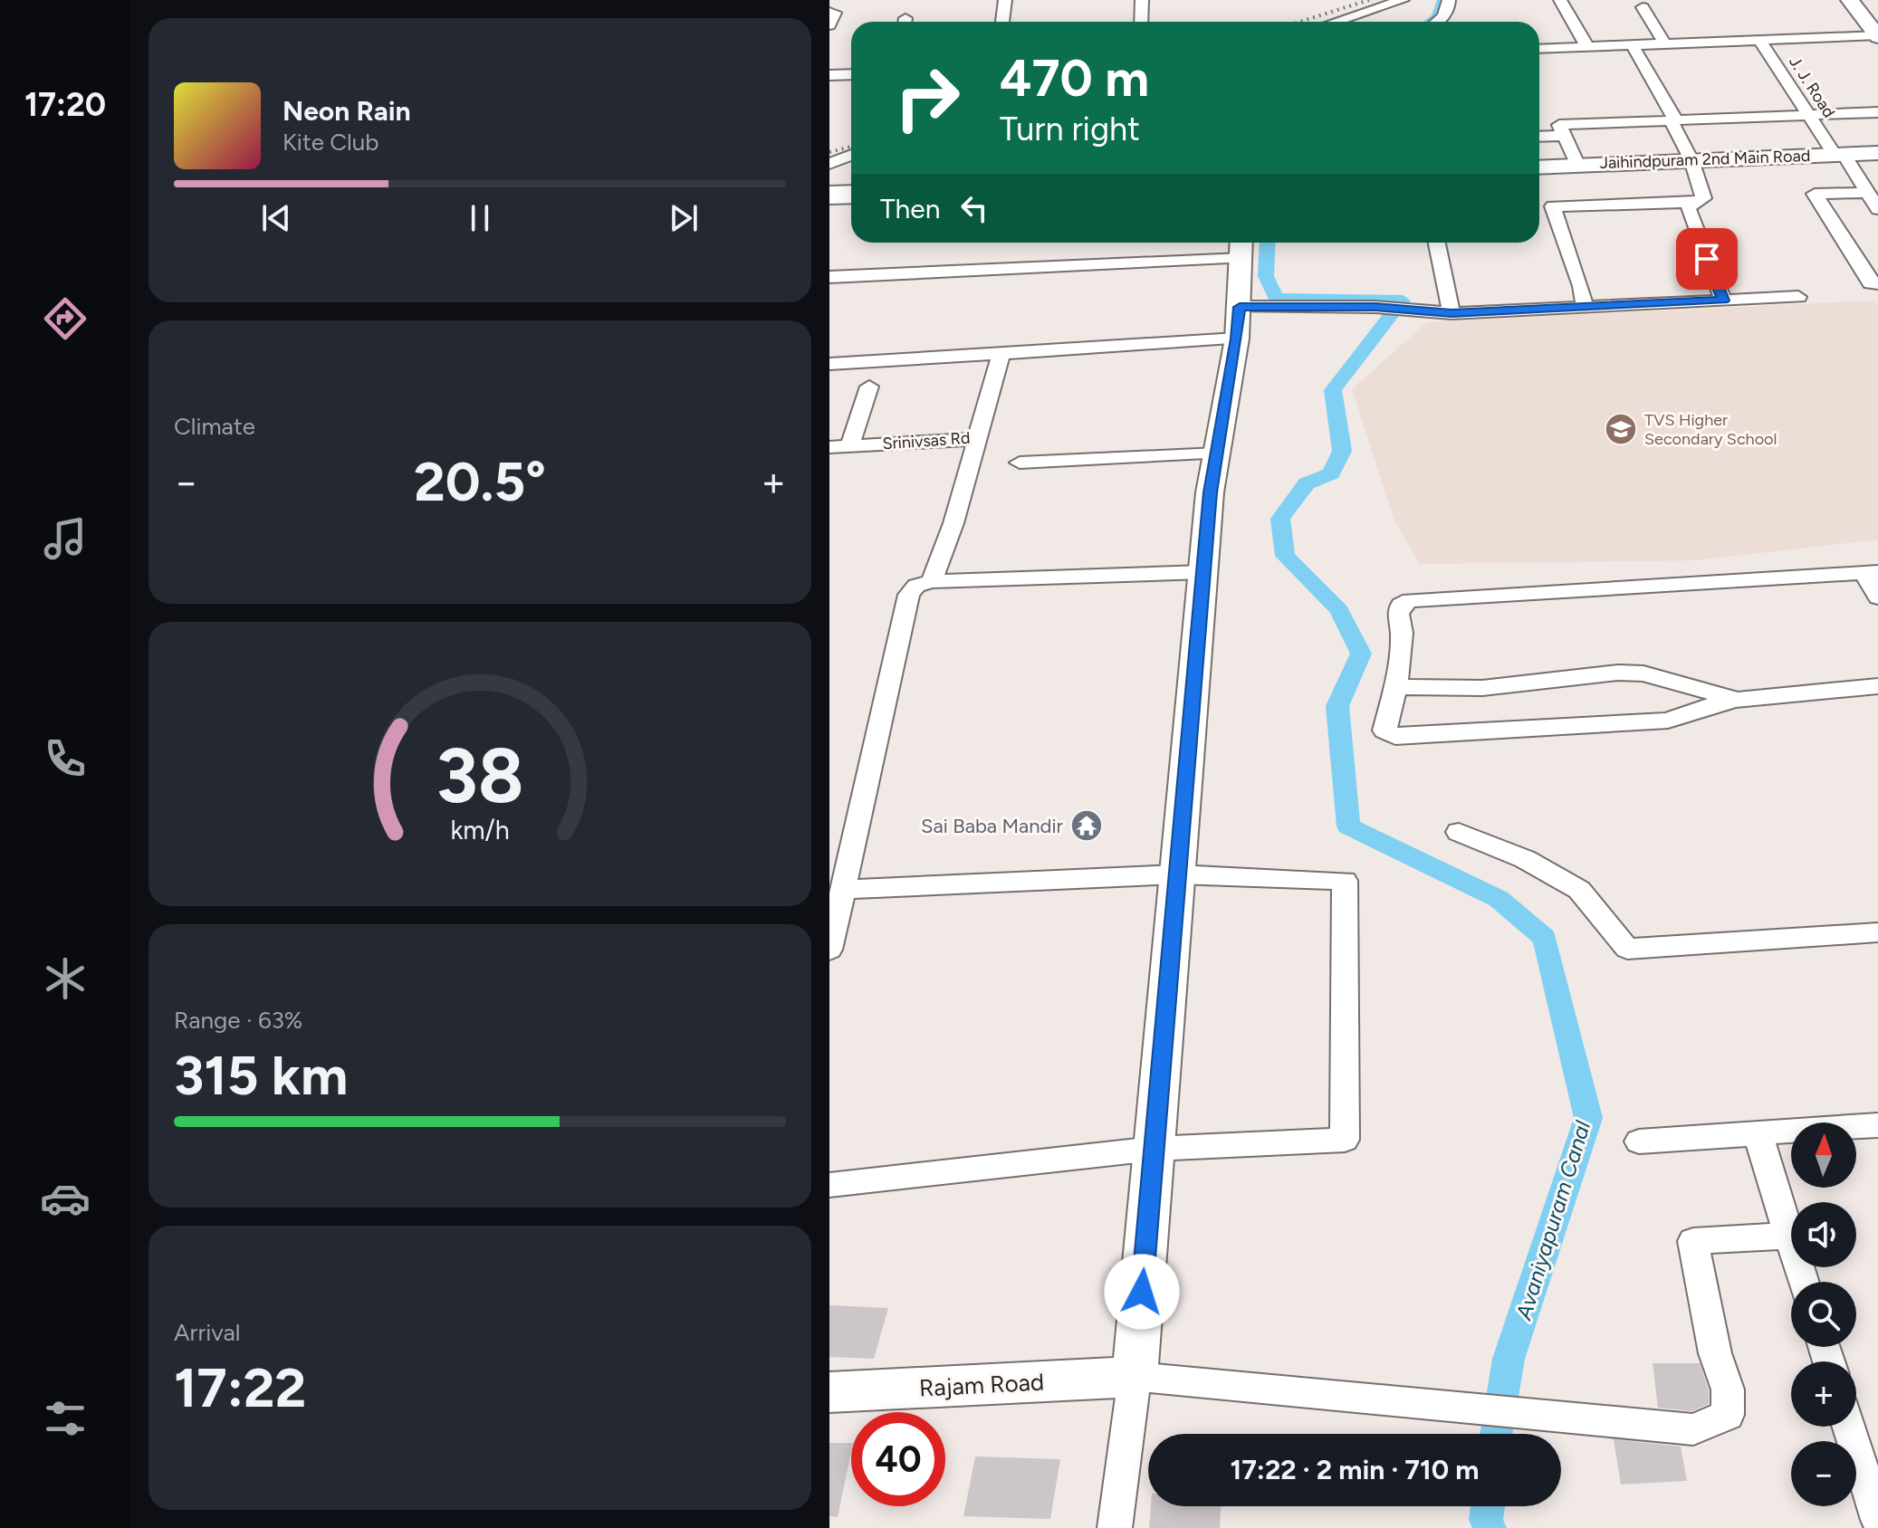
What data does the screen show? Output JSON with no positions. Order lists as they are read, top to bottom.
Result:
{
  "streets": {
    "street": [
      "J. J. Road",
      "Jaihindpuram 2nd Main Road",
      "Srinivsas Rd",
      "Rajam Road"
    ]
  },
  "crossings": [
    ["J. J. Road", "Jaihindpuram 2nd Main Road"]
  ],
  "water": ["Avaniyapuram Canal"],
  "places": {
    "school or university": ["TVS Higher Secondary School"],
    "temple": ["Sai Baba Mandir"]
  },
  "north": "top",
  "page": {
    "tabs": "17:20",
    "turn": ["470 m", "Turn right"],
    "song": ["Neon Rain", "Kite Club"],
    "then": "Then",
    "tile": [
      "Climate",
      ["Range · 63%", "315 km"],
      ["Arrival", "17:22"]
    ],
    "heat": ["−", "20.5°", "+"],
    "map_buttons": ["+", "−"],
    "limit": "40",
    "trip": "17:22 · 2 min · 710 m",
    "gauge": ["38", "km/h"]
  }
}
